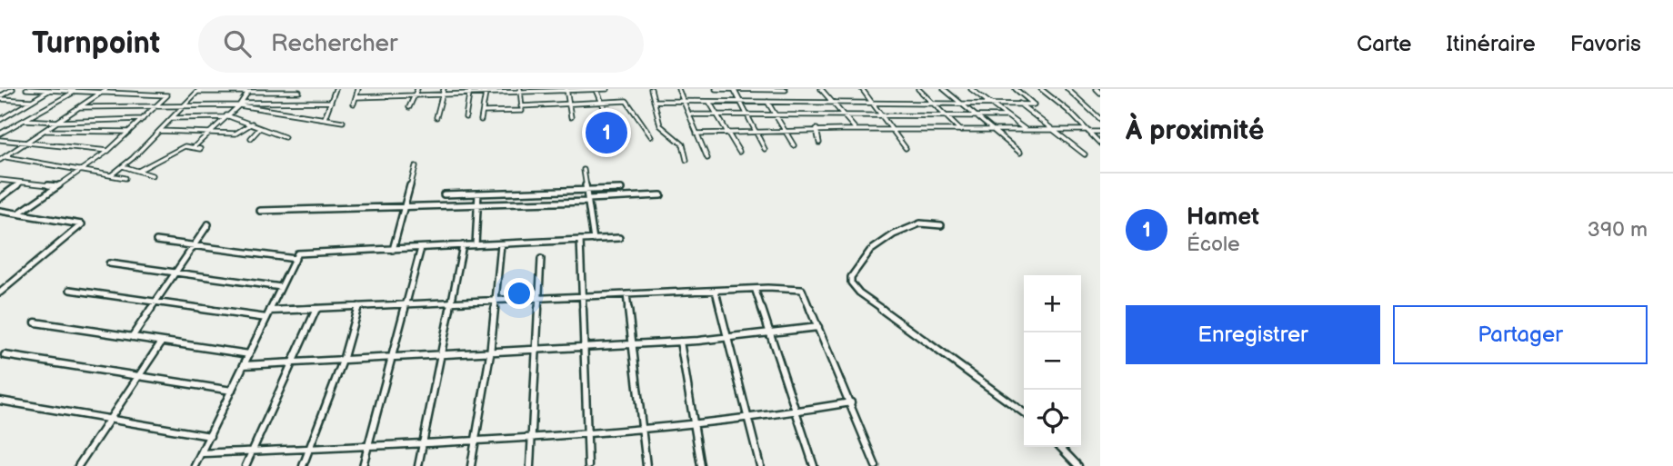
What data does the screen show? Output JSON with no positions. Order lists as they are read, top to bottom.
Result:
{
  "page": {
    "header": "Turnpoint",
    "search": "Rechercher",
    "nav": ["Carte", "Itinéraire", "Favoris"],
    "heading": "À proximité",
    "pins": "1",
    "list": [
      {
        "mark": "1",
        "name": "Hamet",
        "note": "École",
        "value": "390 m"
      }
    ],
    "map_buttons": ["+", "−"],
    "buttons": ["Enregistrer", "Partager"]
  }
}
